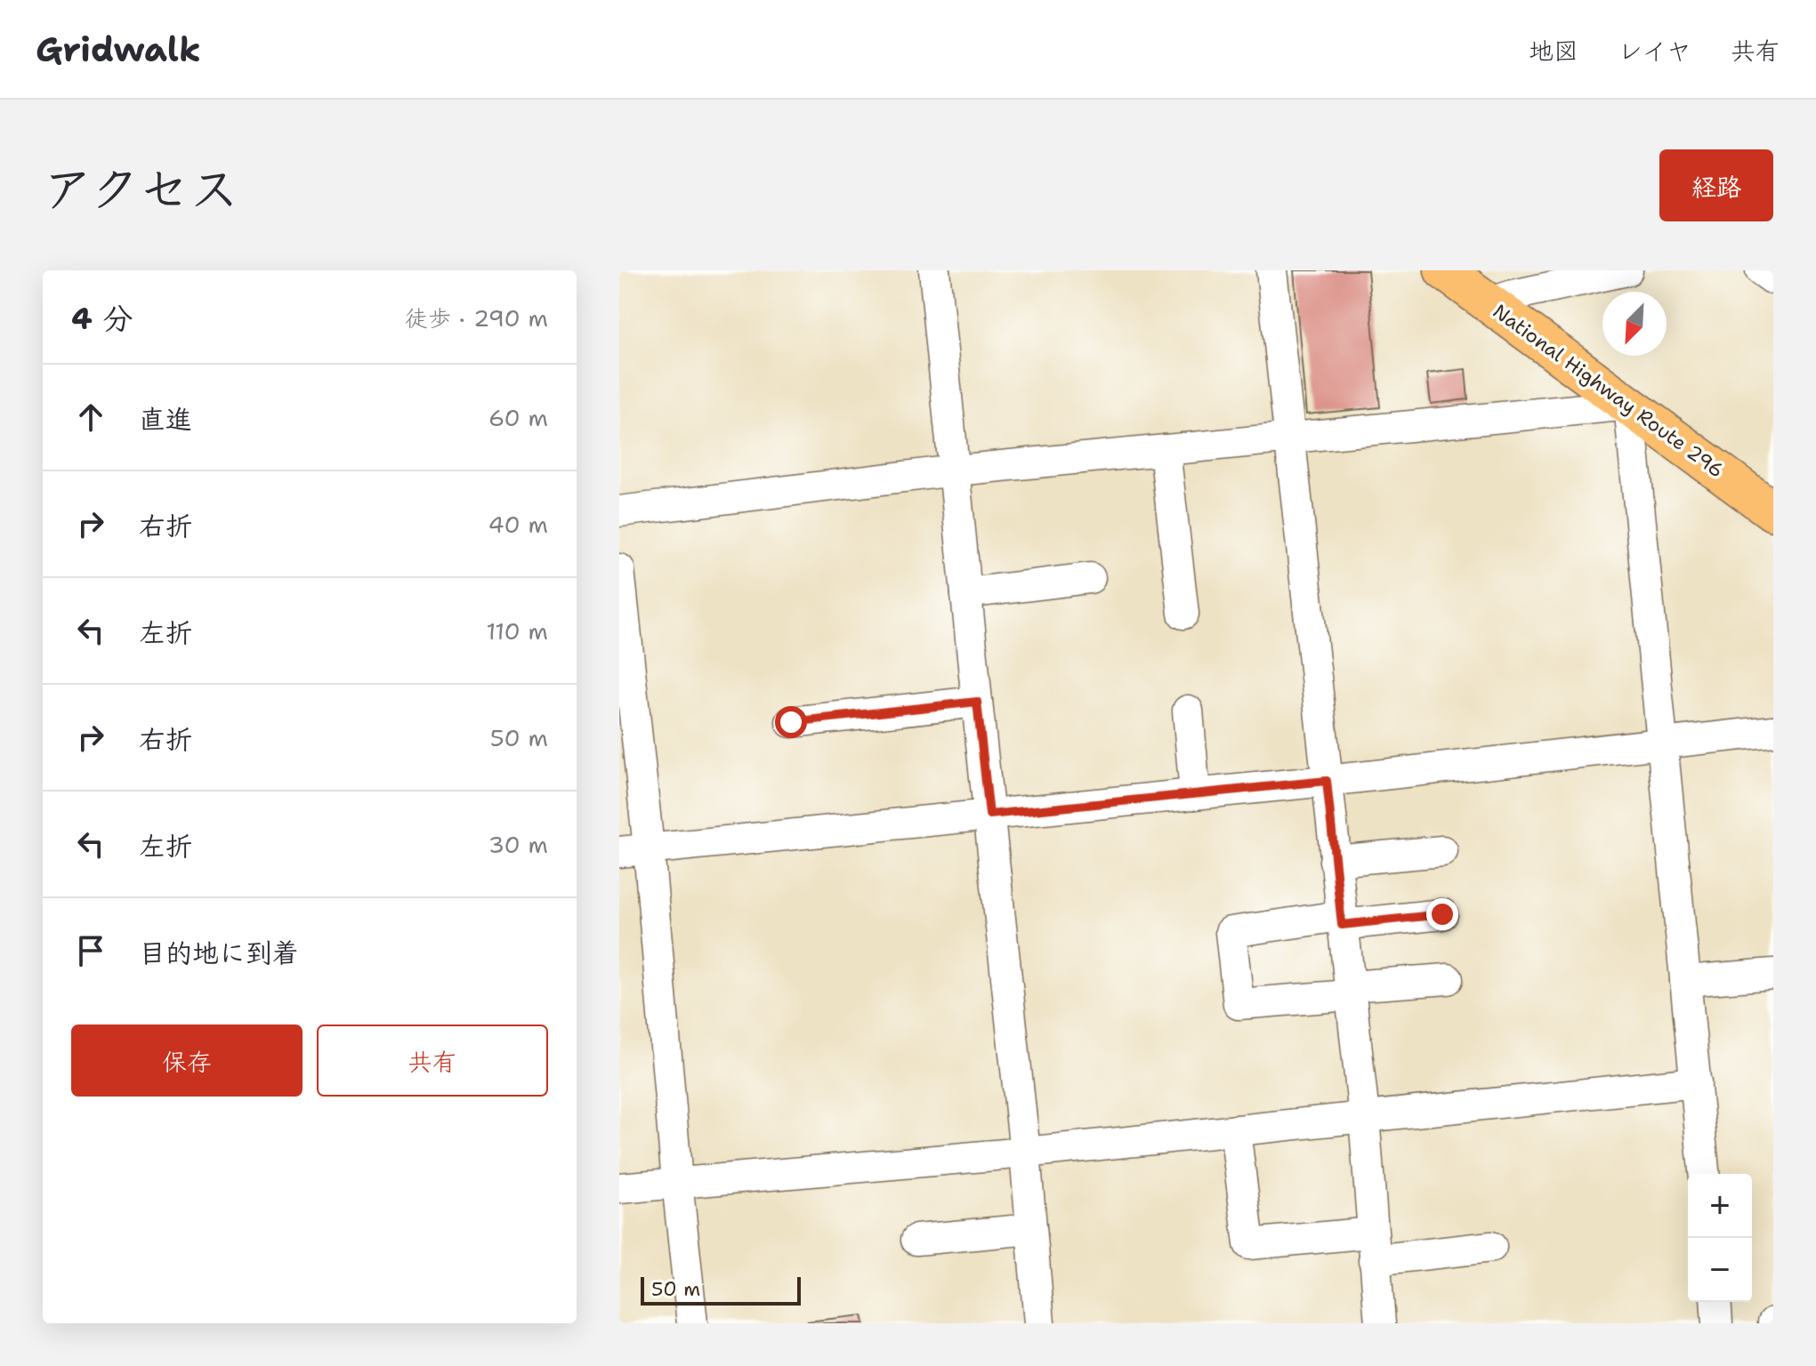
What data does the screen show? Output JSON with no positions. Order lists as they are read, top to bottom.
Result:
{
  "streets": {
    "highway": ["National Highway Route 296"]
  },
  "scale_bar": "50 m",
  "north": "bottom left",
  "page": {
    "header": "Gridwalk",
    "nav": ["地図", "レイヤ", "共有"],
    "title": "アクセス",
    "buttons": [
      "経路",
      ["保存", "共有"]
    ],
    "heading": ["4 分", "徒歩 · 290 m"],
    "list": [
      ["直進", "60 m"],
      ["右折", "40 m"],
      ["左折", "110 m"],
      ["右折", "50 m"],
      ["左折", "30 m"],
      "目的地に到着"
    ],
    "map_buttons": ["+", "−"],
    "scale": "50 m"
  }
}
